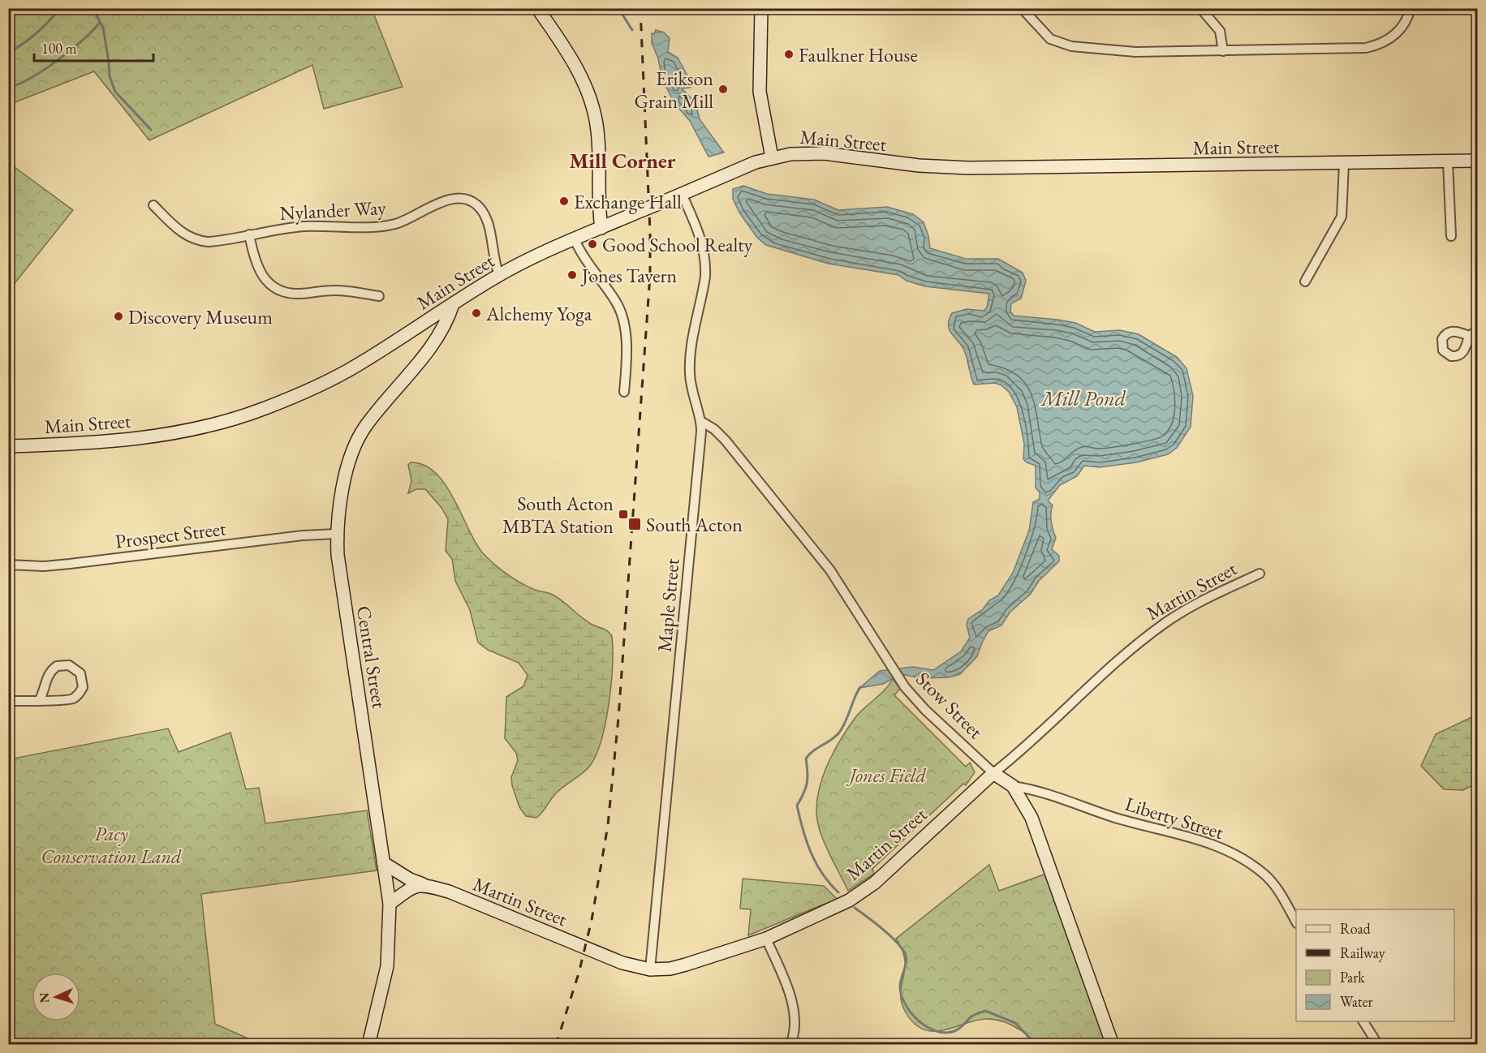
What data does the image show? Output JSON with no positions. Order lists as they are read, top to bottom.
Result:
{
  "streets": {
    "street": [
      "Main Street",
      "Nylander Way",
      "Prospect Street",
      "Martin Street",
      "Maple Street",
      "Central Street",
      "Stow Street",
      "Liberty Street"
    ]
  },
  "crossings": [
    ["Main Street", "Nylander Way"],
    ["Main Street", "Maple Street"],
    ["Main Street", "Central Street"],
    ["Prospect Street", "Central Street"],
    ["Martin Street", "Maple Street"],
    ["Martin Street", "Central Street"],
    ["Martin Street", "Stow Street"],
    ["Maple Street", "Stow Street"],
    ["Stow Street", "Liberty Street"]
  ],
  "districts": ["Mill Corner"],
  "water": ["Mill Pond"],
  "parks": ["Jones Field", "Pacy Conservation Land"],
  "places": {
    "other": [
      "Faulkner House",
      "Erikson Grain Mill",
      "Exchange Hall",
      "Good School Realty",
      "Jones Tavern",
      "Alchemy Yoga",
      "Discovery Museum"
    ],
    "transit": ["South Acton MBTA Station", "South Acton"]
  },
  "legend": [
    "Road",
    "Railway",
    "Park",
    "Water"
  ],
  "scale_bar": "100 m",
  "north": "left"
}
